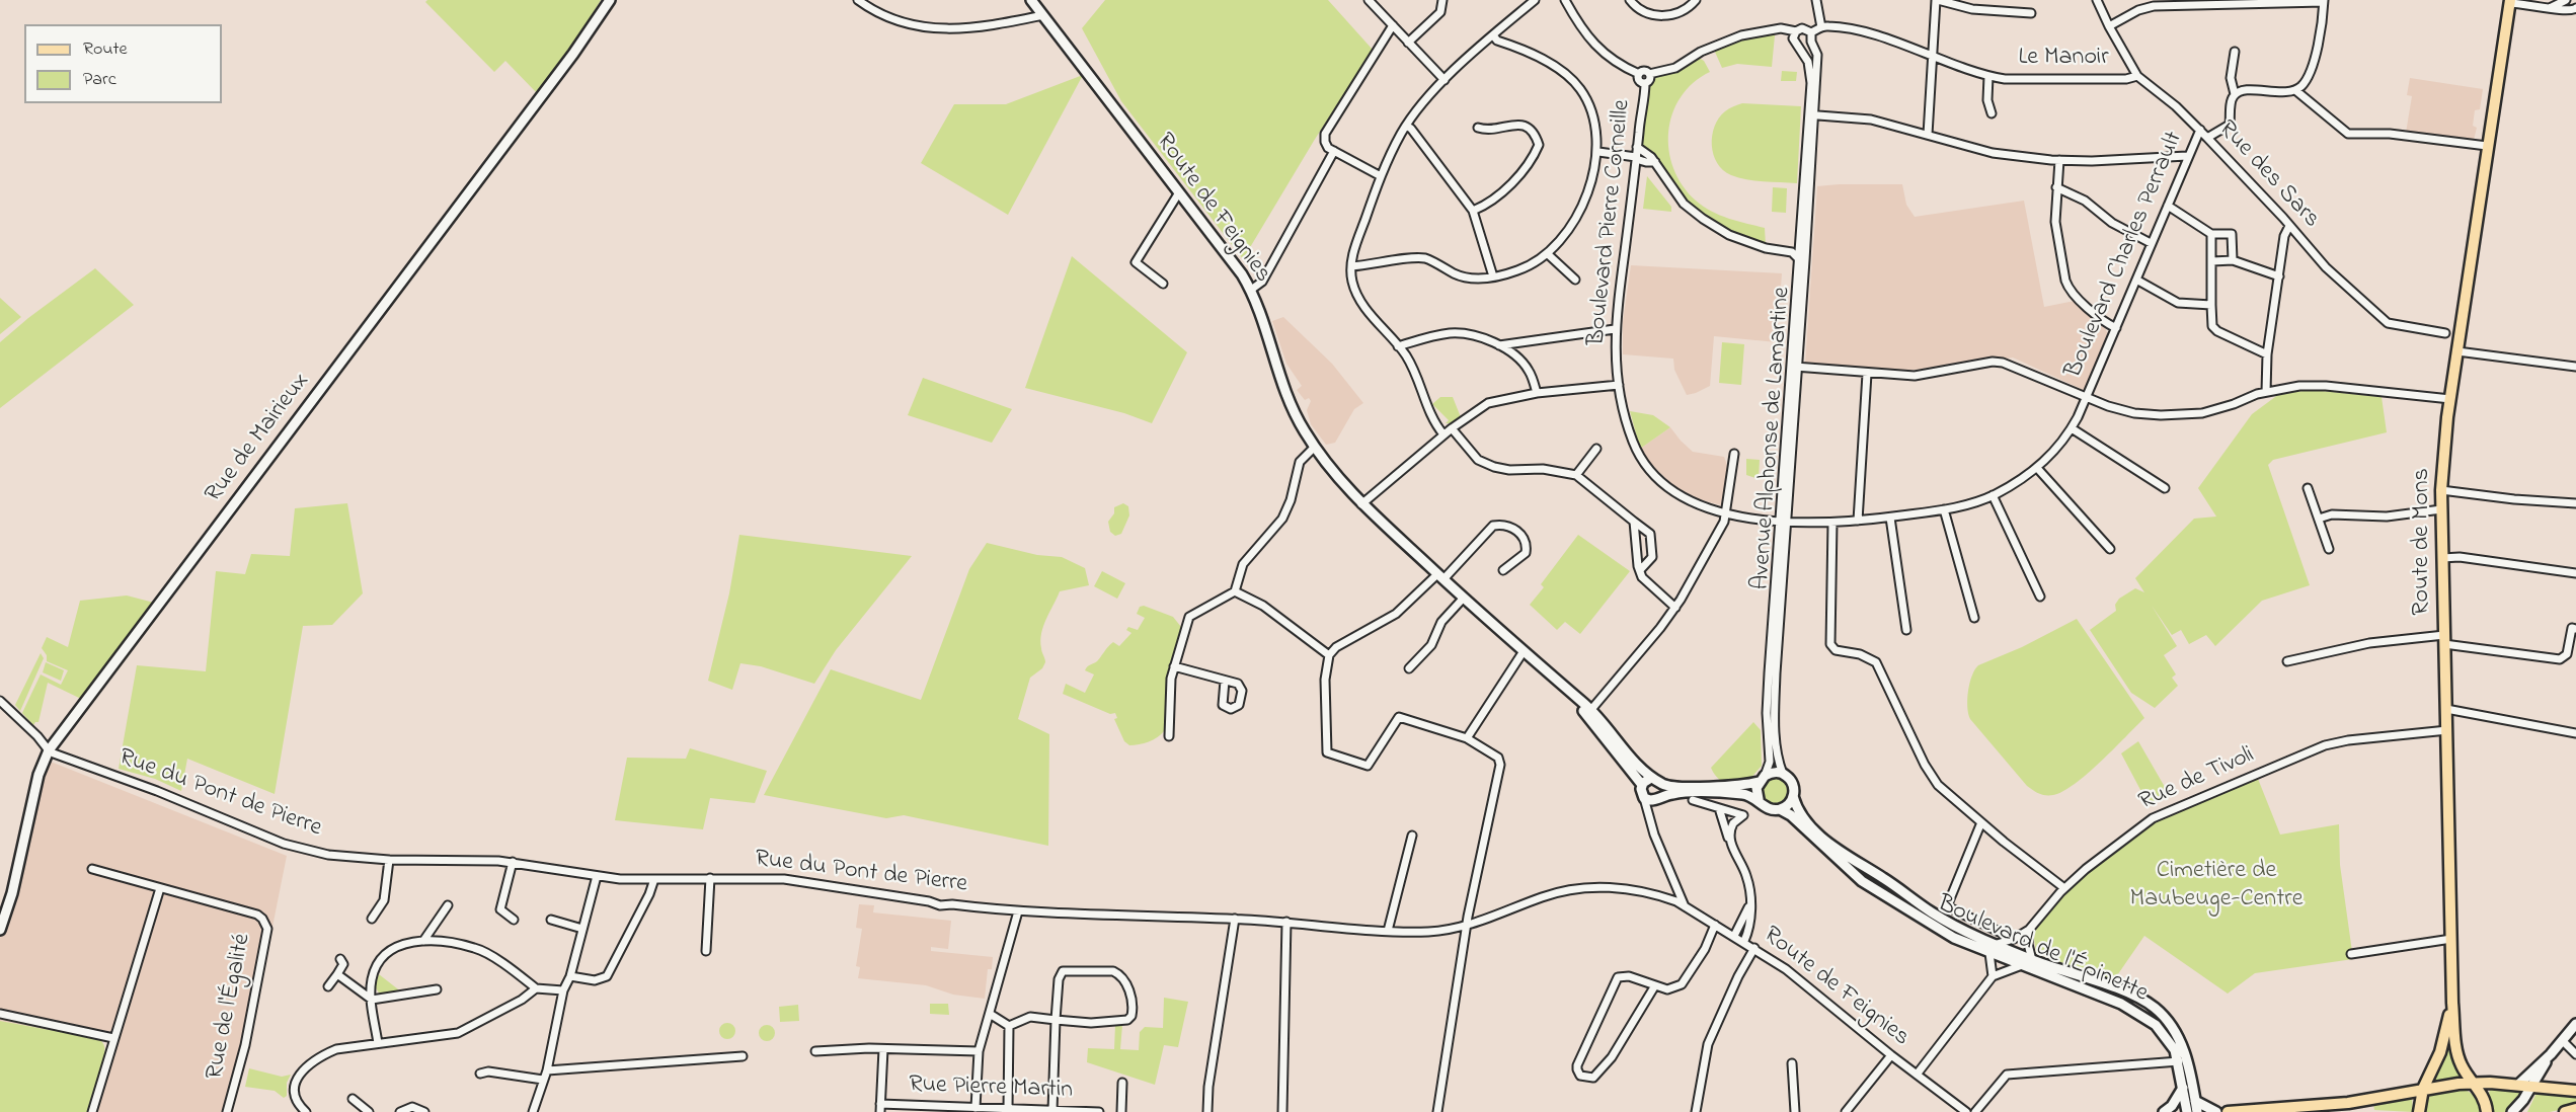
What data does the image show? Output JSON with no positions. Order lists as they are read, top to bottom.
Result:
{
  "streets": {
    "main road": ["Route de Mons"],
    "street": [
      "Le Manoir",
      "Rue des Sars",
      "Route de Feignies",
      "Boulevard Pierre Corneille",
      "Boulevard Charles Perrault",
      "Rue de Mairieux",
      "Avenue Alphonse de Lamartine",
      "Rue de Tivoli",
      "Rue du Pont de Pierre",
      "Boulevard de l'Épinette",
      "Rue de l'Égalité",
      "Rue Pierre Martin"
    ]
  },
  "crossings": [
    ["Le Manoir", "Rue des Sars"],
    ["Rue des Sars", "Boulevard Charles Perrault"],
    ["Route de Feignies", "Rue du Pont de Pierre"],
    ["Boulevard Pierre Corneille", "Boulevard Charles Perrault"],
    ["Boulevard Pierre Corneille", "Avenue Alphonse de Lamartine"],
    ["Rue de Mairieux", "Rue du Pont de Pierre"],
    ["Avenue Alphonse de Lamartine", "Boulevard de l'Épinette"],
    ["Route de Mons", "Rue de Tivoli"],
    ["Rue de Tivoli", "Boulevard de l'Épinette"]
  ],
  "parks": ["Cimetière de Maubeuge-Centre"],
  "legend": ["Route", "Parc"]
}
